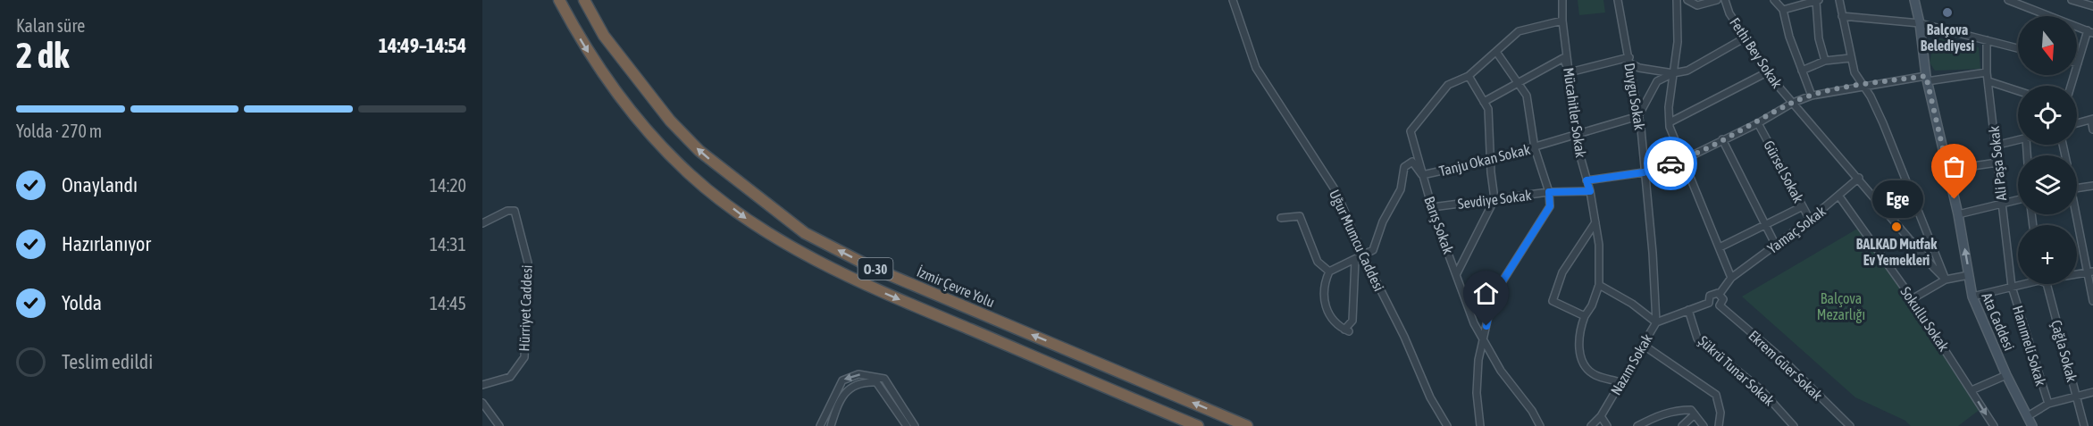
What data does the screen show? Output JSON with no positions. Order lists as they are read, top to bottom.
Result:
{
  "streets": {
    "highway": ["O-30", "İzmir Çevre Yolu"],
    "main road": ["Ata Caddesi"],
    "street": [
      "Fethi Bey Sokak",
      "Duygu Sokak",
      "Mücahitler Sokak",
      "Tanju Okan Sokak",
      "Ali Paşa Sokak",
      "Gürsel Sokak",
      "Sevdiye Sokak",
      "Barış Sokak",
      "Yamaç Sokak",
      "Uğur Mumcu Caddesi",
      "Hürriyet Caddesi",
      "Sokullu Sokak",
      "Hanımeli Sokak",
      "Çağla Sokak",
      "Nazım Sokak",
      "Ekrem Güer Sokak",
      "Şükrü Tunar Sokak"
    ]
  },
  "crossings": [
    ["Fethi Bey Sokak", "Yamaç Sokak"],
    ["Duygu Sokak", "Tanju Okan Sokak"],
    ["Duygu Sokak", "Nazım Sokak"],
    ["Mücahitler Sokak", "Tanju Okan Sokak"],
    ["Mücahitler Sokak", "Sevdiye Sokak"],
    ["Tanju Okan Sokak", "Barış Sokak"],
    ["Tanju Okan Sokak", "Uğur Mumcu Caddesi"],
    ["Ali Paşa Sokak", "Hanımeli Sokak"],
    ["Gürsel Sokak", "Yamaç Sokak"],
    ["Sevdiye Sokak", "Barış Sokak"],
    ["Yamaç Sokak", "Sokullu Sokak"],
    ["Yamaç Sokak", "Nazım Sokak"],
    ["Yamaç Sokak", "Ekrem Güer Sokak"],
    ["Nazım Sokak", "Ekrem Güer Sokak"],
    ["Nazım Sokak", "Şükrü Tunar Sokak"]
  ],
  "parks": ["Balçova Mezarlığı"],
  "places": ["Balçova Belediyesi", "Ege", "BALKAD Mutfak Ev Yemekleri"],
  "north": "bottom",
  "page": {
    "heading": ["2 dk", "Kalan süre", "14:49–14:54"],
    "map_buttons": "+",
    "bar": "Yolda · 270 m",
    "list": [
      ["Onaylandı", "14:20"],
      ["Hazırlanıyor", "14:31"],
      ["Yolda", "14:45"],
      "Teslim edildi"
    ],
    "bubble": "Ege"
  }
}
